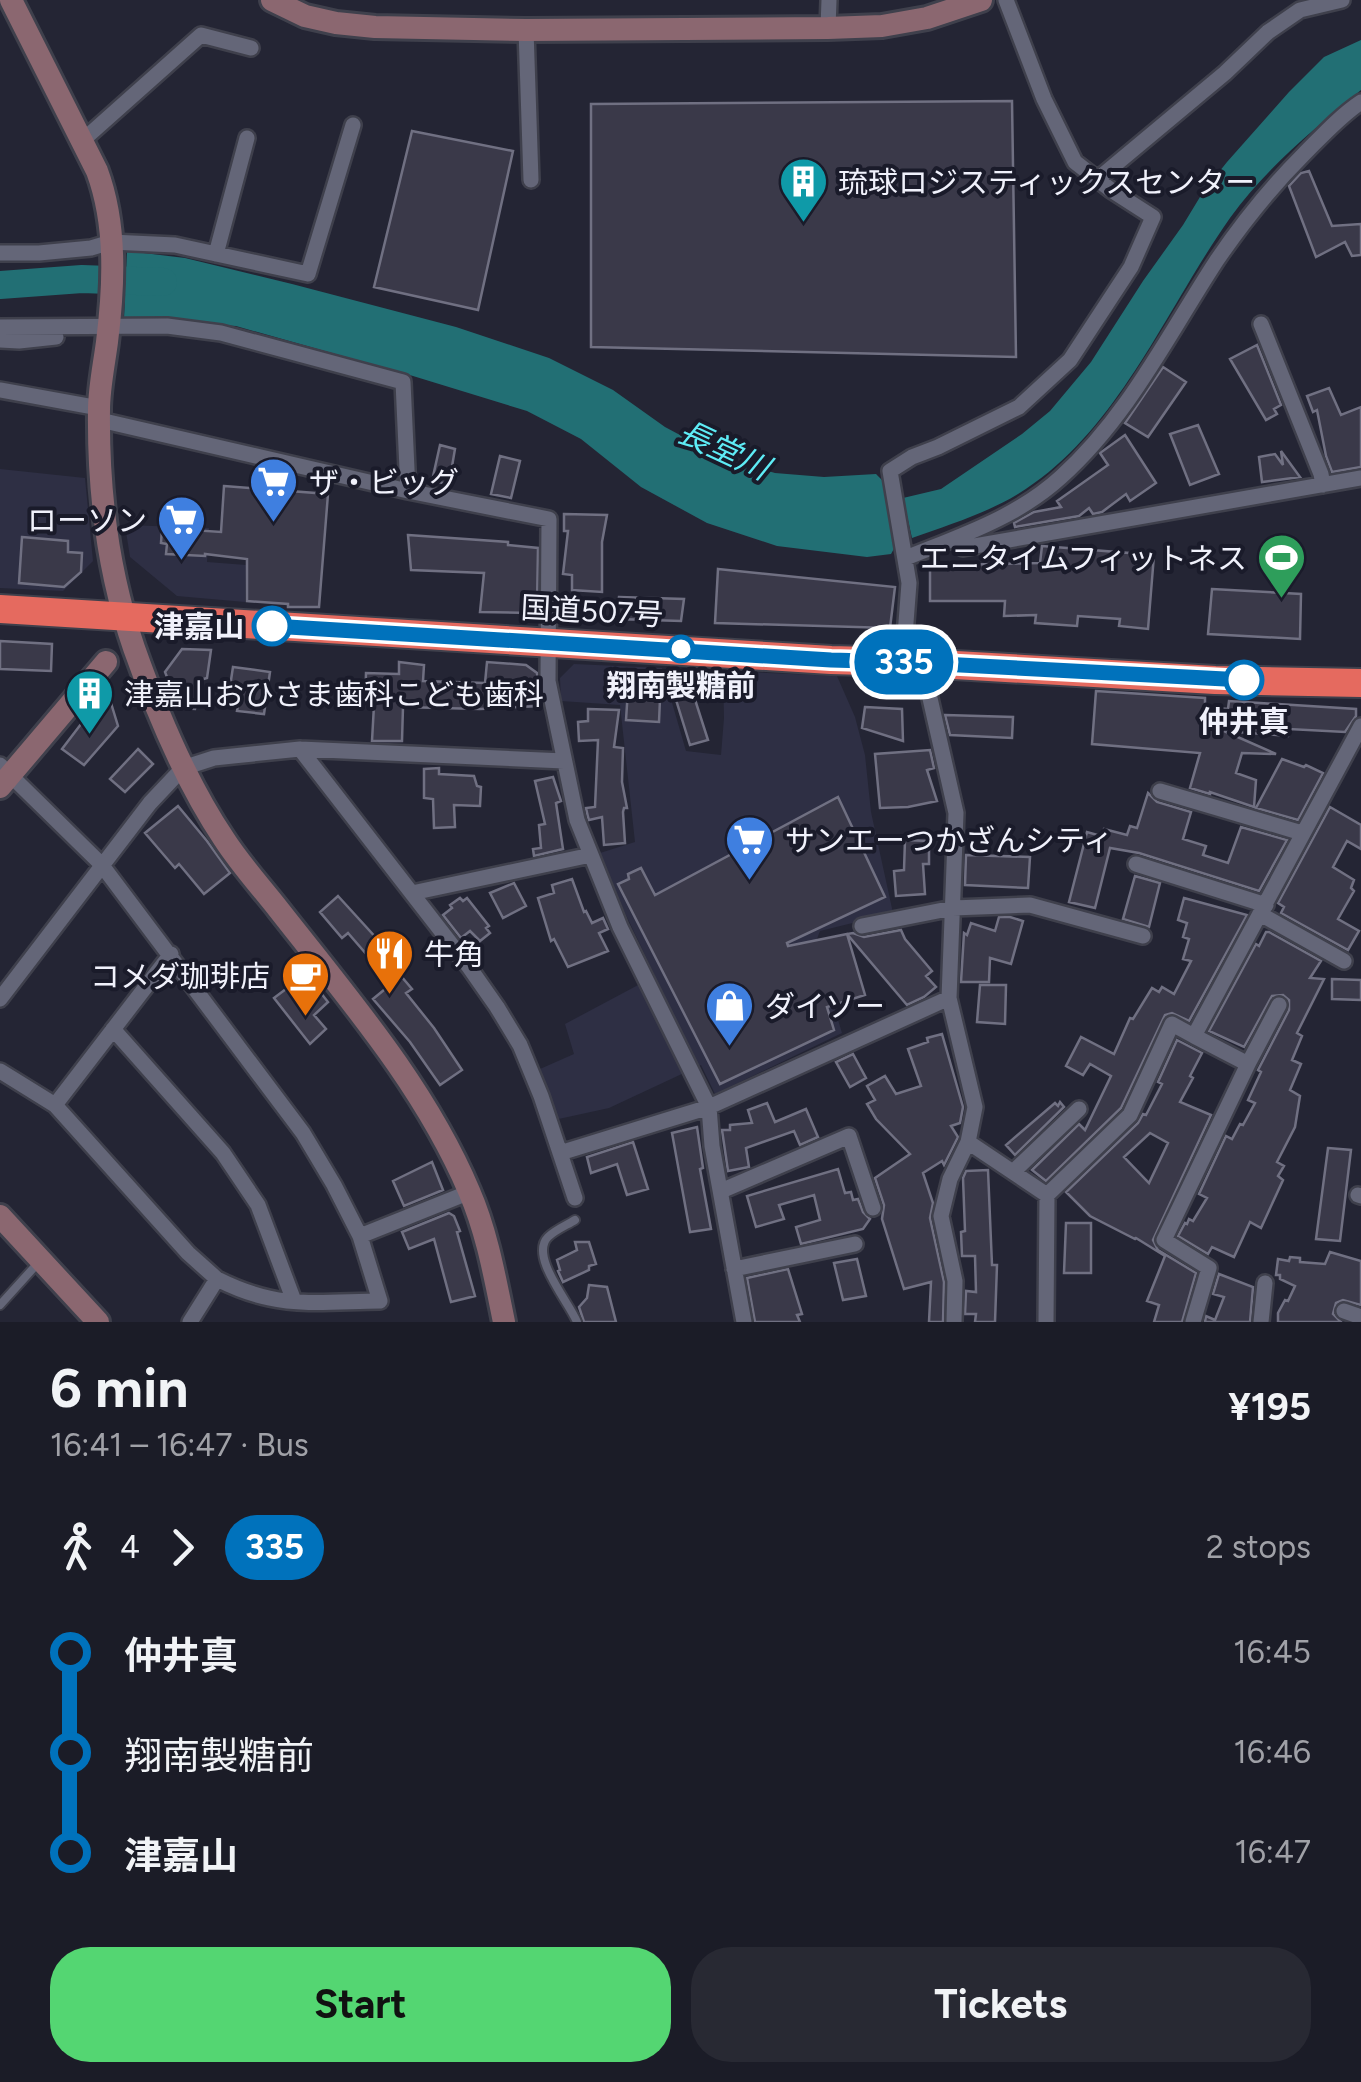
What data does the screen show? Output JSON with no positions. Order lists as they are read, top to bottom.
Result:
{
  "streets": {
    "highway": ["国道507号"]
  },
  "water": ["長堂川"],
  "places": {
    "building": ["琉球ロジスティックスセンター", "津嘉山おひさま歯科こども歯科"],
    "supermarket": ["ザ・ビッグ", "ローソン", "サンエーつかざんシティ"],
    "sports": ["エニタイムフィットネス"],
    "other": ["津嘉山", "翔南製糖前", "仲井真"],
    "restaurant": ["牛角"],
    "cafe": ["コメダ珈琲店"],
    "shop": ["ダイソー"]
  },
  "lines": ["bus line 335"],
  "page": {
    "on_map": "335",
    "heading": ["6 min", "16:41 – 16:47 · Bus", "¥195"],
    "legs": ["4", "335", "2 stops"],
    "list": [
      {
        "name": "仲井真",
        "value": "16:45"
      },
      {
        "name": "翔南製糖前",
        "value": "16:46"
      },
      {
        "name": "津嘉山",
        "value": "16:47"
      }
    ],
    "buttons": ["Start", "Tickets"]
  }
}
